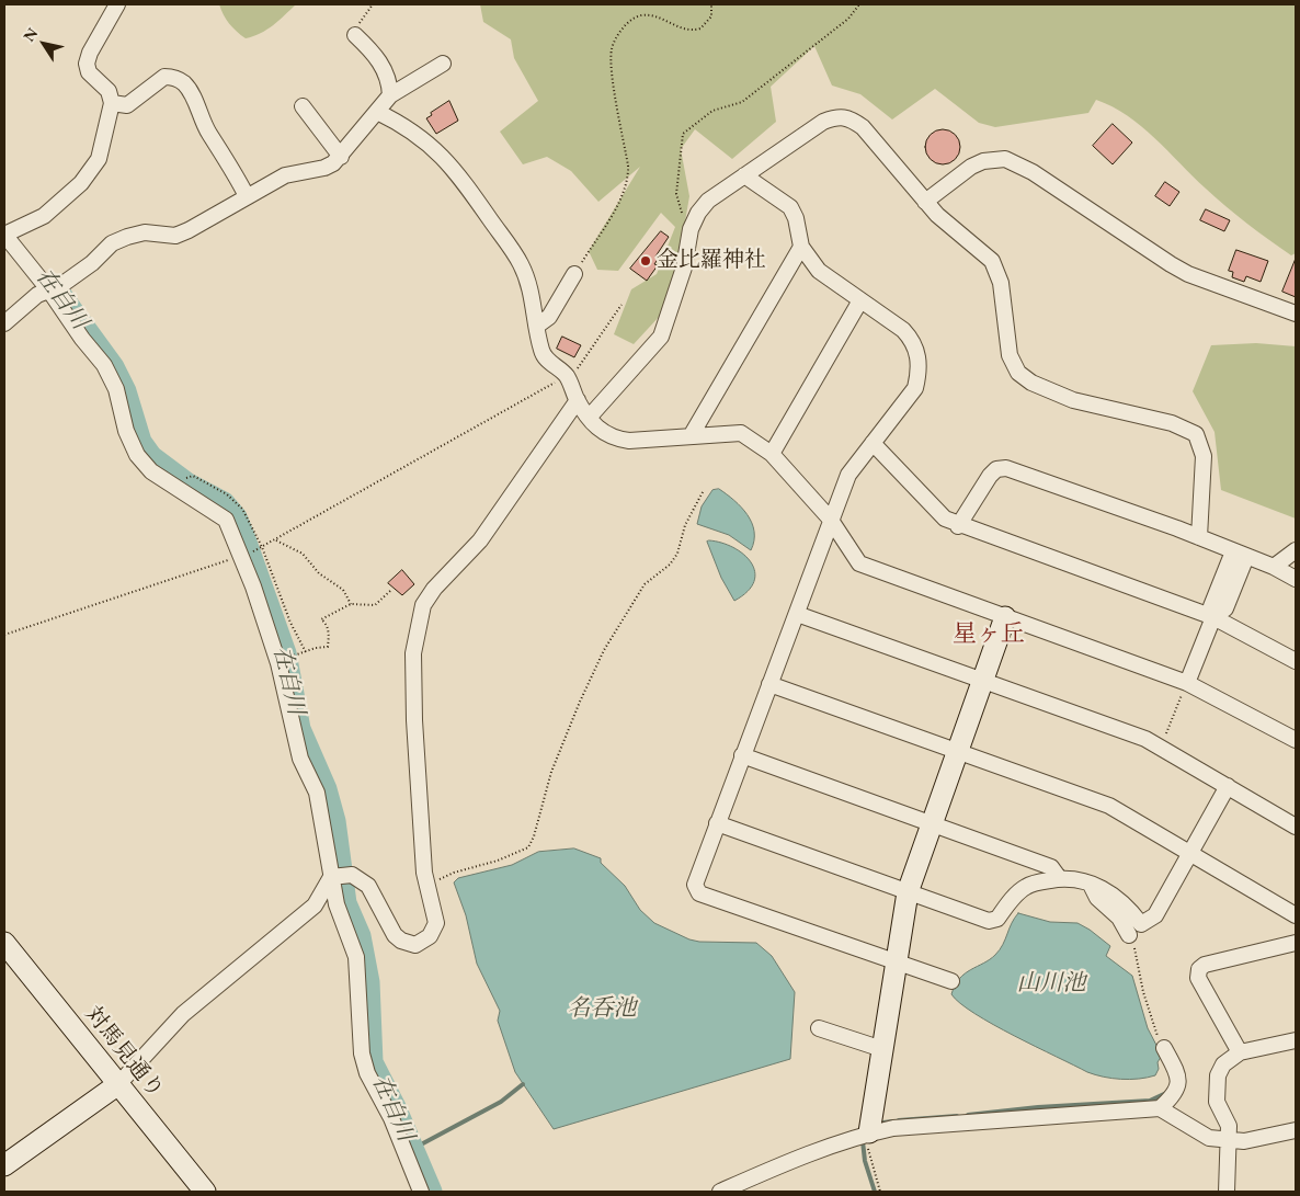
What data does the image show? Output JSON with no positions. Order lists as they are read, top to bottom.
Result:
{
  "streets": {
    "street": ["対馬見通り"]
  },
  "districts": ["星ヶ丘"],
  "water": ["在自川", "山川池", "名呑池"],
  "places": ["金比羅神社"],
  "north": "top left"
}
